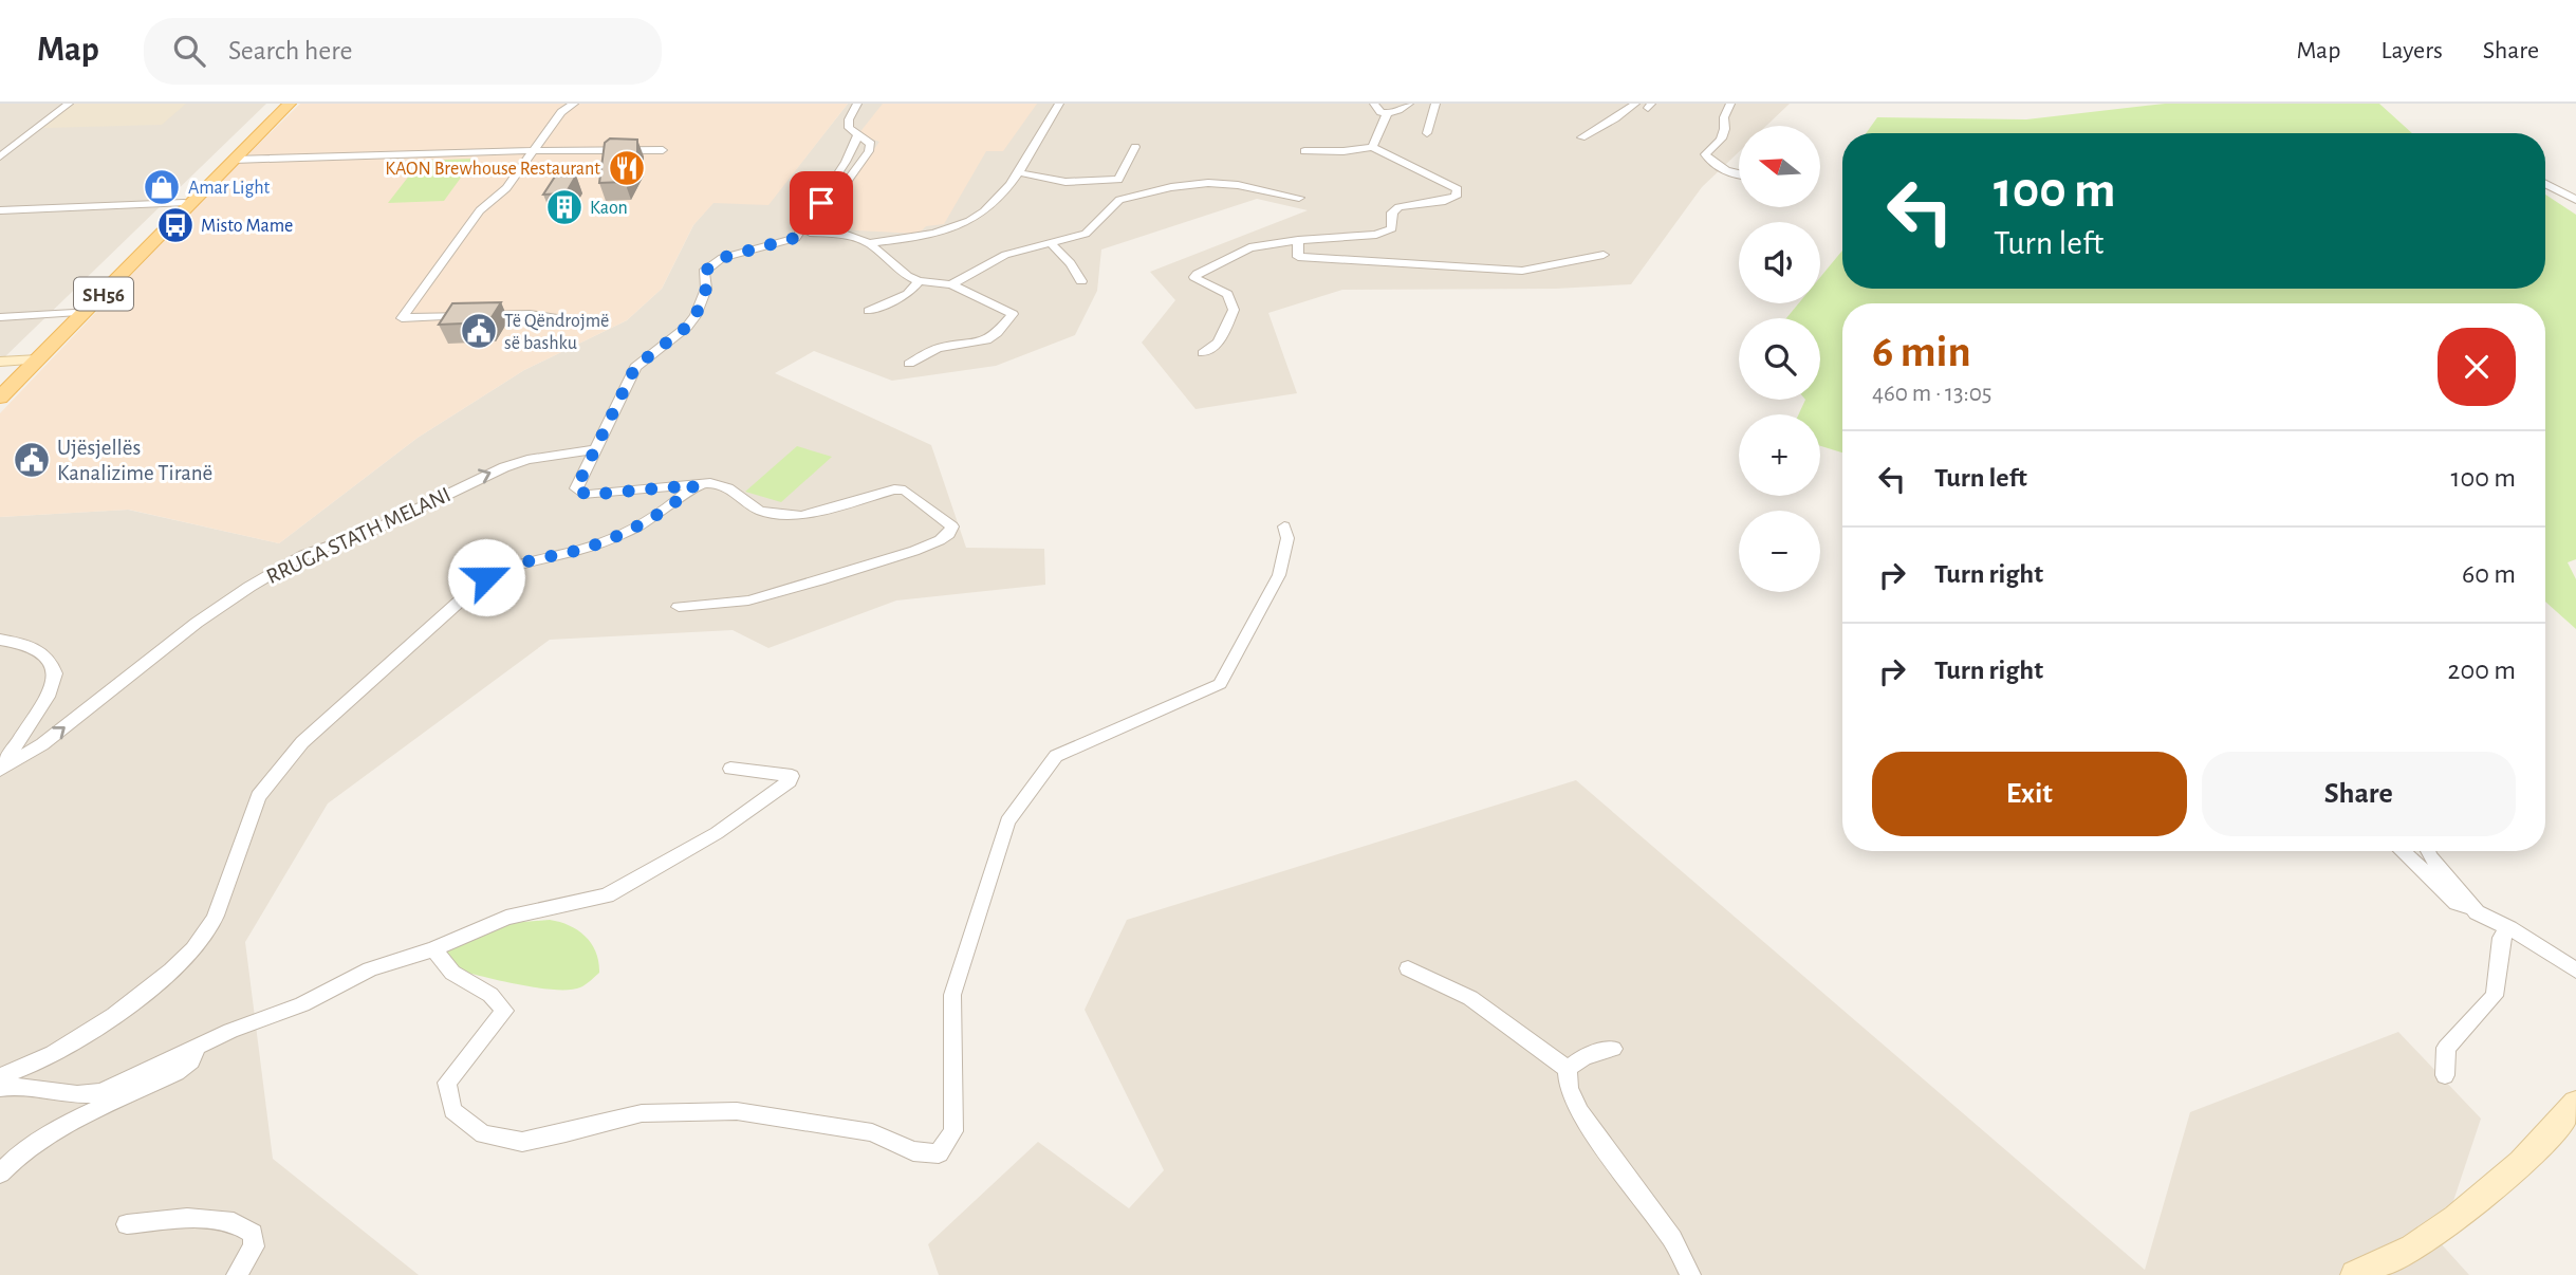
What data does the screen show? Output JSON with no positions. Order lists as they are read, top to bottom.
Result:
{
  "streets": {
    "main road": ["SH56"],
    "street": ["RRUGA STATH MELANI"]
  },
  "places": {
    "restaurant": ["KAON Brewhouse Restaurant"],
    "shop": ["Amar Light"],
    "building": ["Kaon"],
    "bus stop": ["Misto Mame"],
    "public building": ["Të Qëndrojmë së bashku", "Ujësjellës Kanalizime Tiranë"]
  },
  "north": "left",
  "page": {
    "header": "Map",
    "search": "Search here",
    "nav": ["Map", "Layers", "Share"],
    "map_buttons": ["+", "−"],
    "turn": ["100 m", "Turn left"],
    "heading": ["6 min", "460 m · 13:05"],
    "list": [
      {
        "name": "Turn left",
        "value": "100 m"
      },
      {
        "name": "Turn right",
        "value": "60 m"
      },
      {
        "name": "Turn right",
        "value": "200 m"
      }
    ],
    "buttons": ["Exit", "Share"]
  }
}
